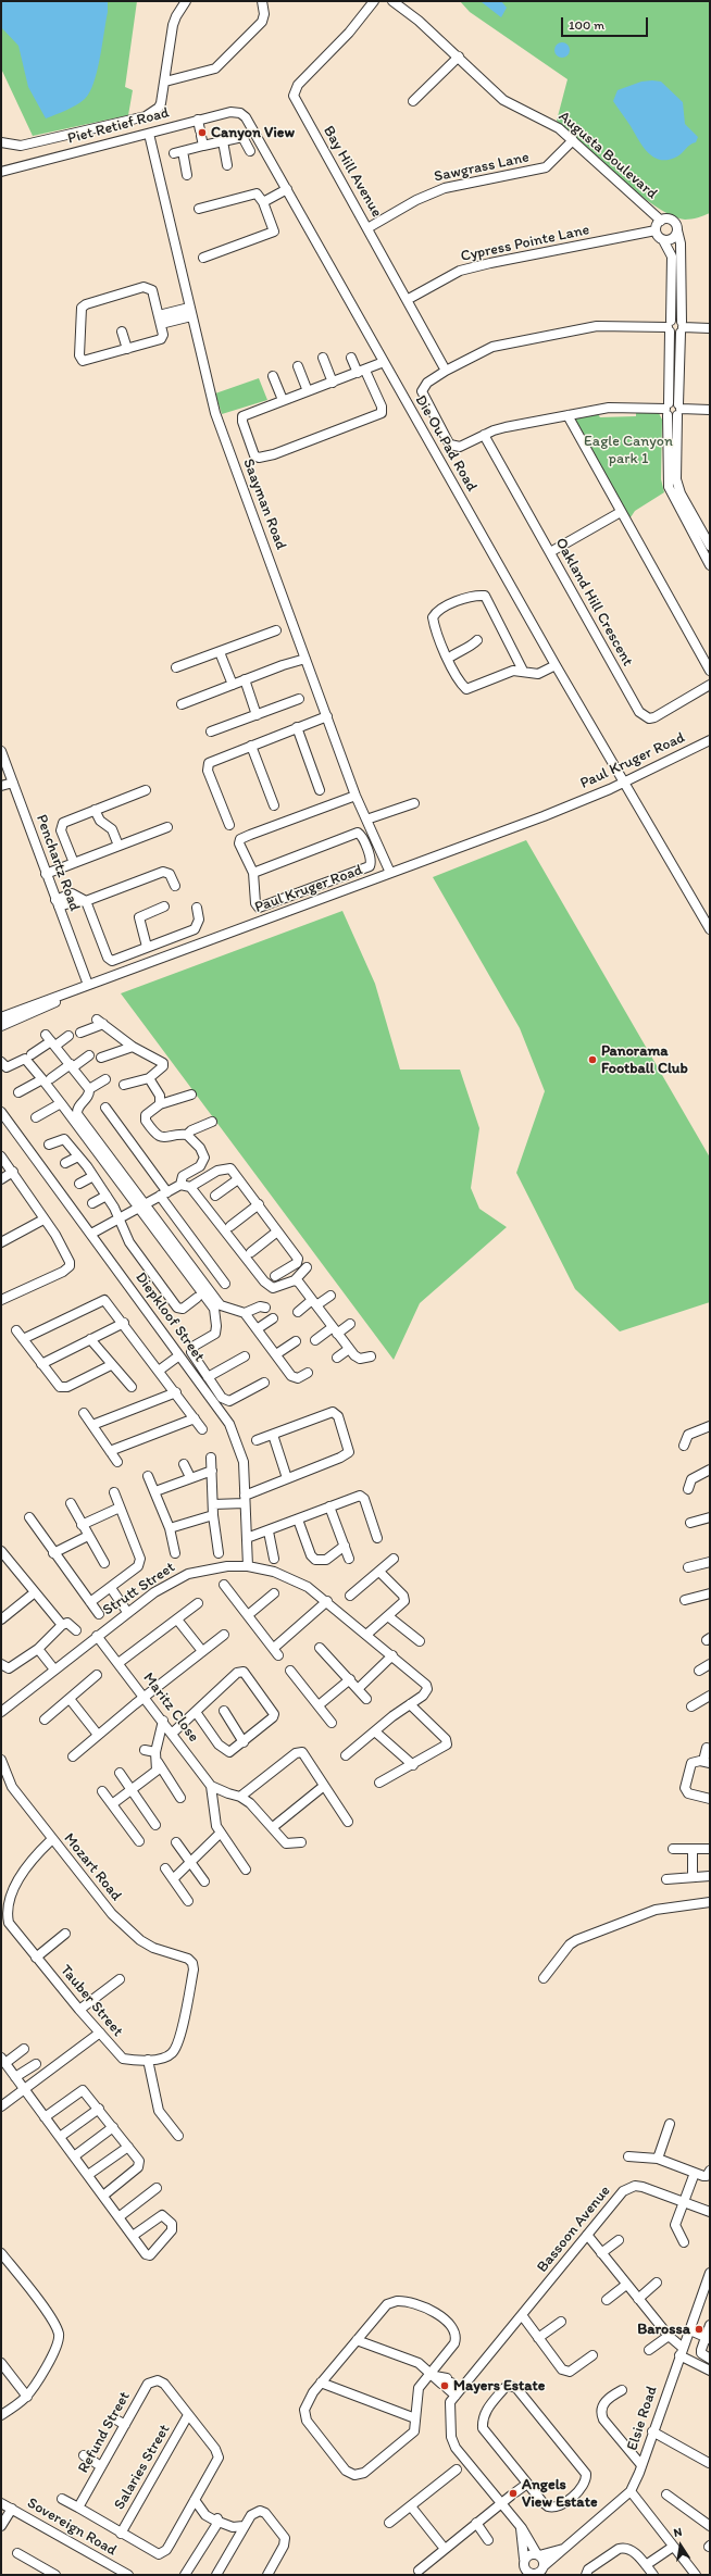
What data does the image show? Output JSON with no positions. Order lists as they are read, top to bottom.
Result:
{
  "streets": {
    "street": [
      "Piet Retief Road",
      "Augusta Boulevard",
      "Sawgrass Lane",
      "Bay Hill Avenue",
      "Cypress Pointe Lane",
      "Die Ou Pad Road",
      "Saayman Road",
      "Oakland Hill Crescent",
      "Paul Kruger Road",
      "Penchartz Road",
      "Diepkloof Street",
      "Strutt Street",
      "Maritz Close",
      "Mozart Road",
      "Tauber Street",
      "Bassoon Avenue",
      "Elsie Road",
      "Refund Street",
      "Salaries Street",
      "Sovereign Road"
    ]
  },
  "crossings": [
    ["Piet Retief Road", "Die Ou Pad Road"],
    ["Piet Retief Road", "Saayman Road"],
    ["Augusta Boulevard", "Sawgrass Lane"],
    ["Augusta Boulevard", "Cypress Pointe Lane"],
    ["Sawgrass Lane", "Bay Hill Avenue"],
    ["Bay Hill Avenue", "Cypress Pointe Lane"],
    ["Die Ou Pad Road", "Paul Kruger Road"],
    ["Saayman Road", "Paul Kruger Road"],
    ["Paul Kruger Road", "Penchartz Road"],
    ["Diepkloof Street", "Strutt Street"],
    ["Strutt Street", "Maritz Close"],
    ["Mozart Road", "Tauber Street"],
    ["Refund Street", "Salaries Street"]
  ],
  "parks": ["Eagle Canyon park 1"],
  "places": [
    "Canyon View",
    "Panorama Football Club",
    "Barossa",
    "Mayers Estate",
    "Angels View Estate"
  ],
  "scale_bar": "100 m",
  "north": "top"
}
